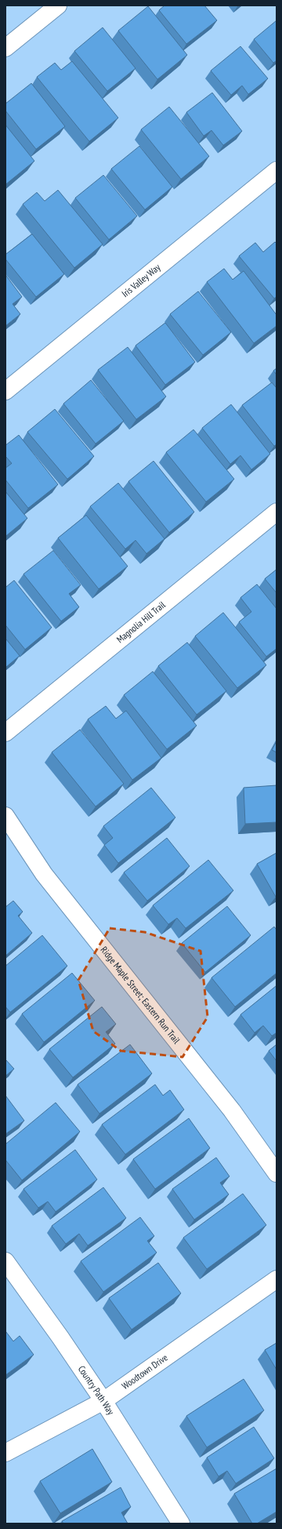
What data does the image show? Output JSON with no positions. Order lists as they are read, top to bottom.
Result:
{
  "streets": {
    "street": [
      "Iris Valley Way",
      "Magnolia Hill Trail",
      "Ridge Maple Street; Eastern Run Trail",
      "Woodtown Drive",
      "Country Path Way"
    ]
  },
  "crossings": [
    ["Woodtown Drive", "Country Path Way"]
  ]
}
